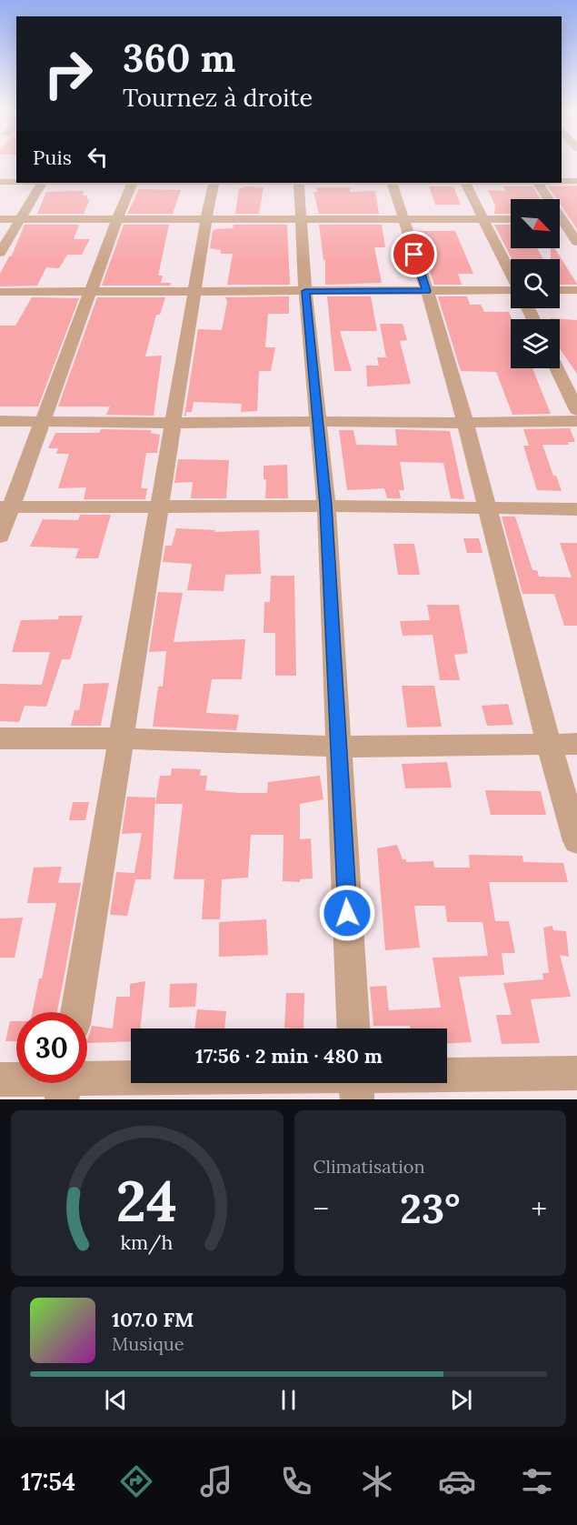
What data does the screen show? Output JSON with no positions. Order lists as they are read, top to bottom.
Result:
{
  "north": "bottom right",
  "page": {
    "turn": ["360 m", "Tournez à droite"],
    "then": "Puis",
    "limit": "30",
    "trip": "17:56 · 2 min · 480 m",
    "tile": "Climatisation",
    "heat": ["−", "23°", "+"],
    "song": ["107.0 FM", "Musique"],
    "tabs": "17:54",
    "gauge": ["24", "km/h"]
  }
}
